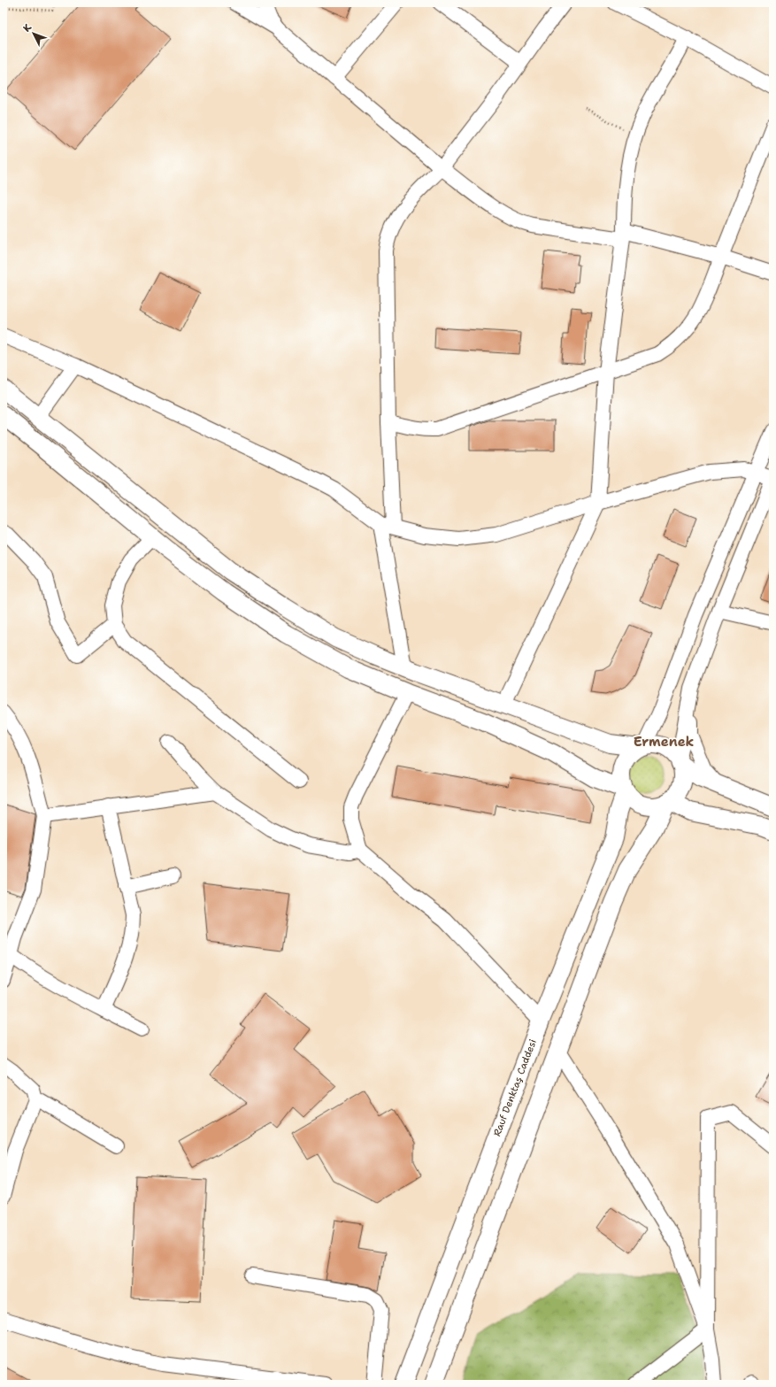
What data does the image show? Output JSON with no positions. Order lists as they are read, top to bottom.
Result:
{
  "streets": {
    "main road": ["Rauf Denktaş Caddesi"]
  },
  "districts": ["Ermenek"],
  "north": "top left"
}
